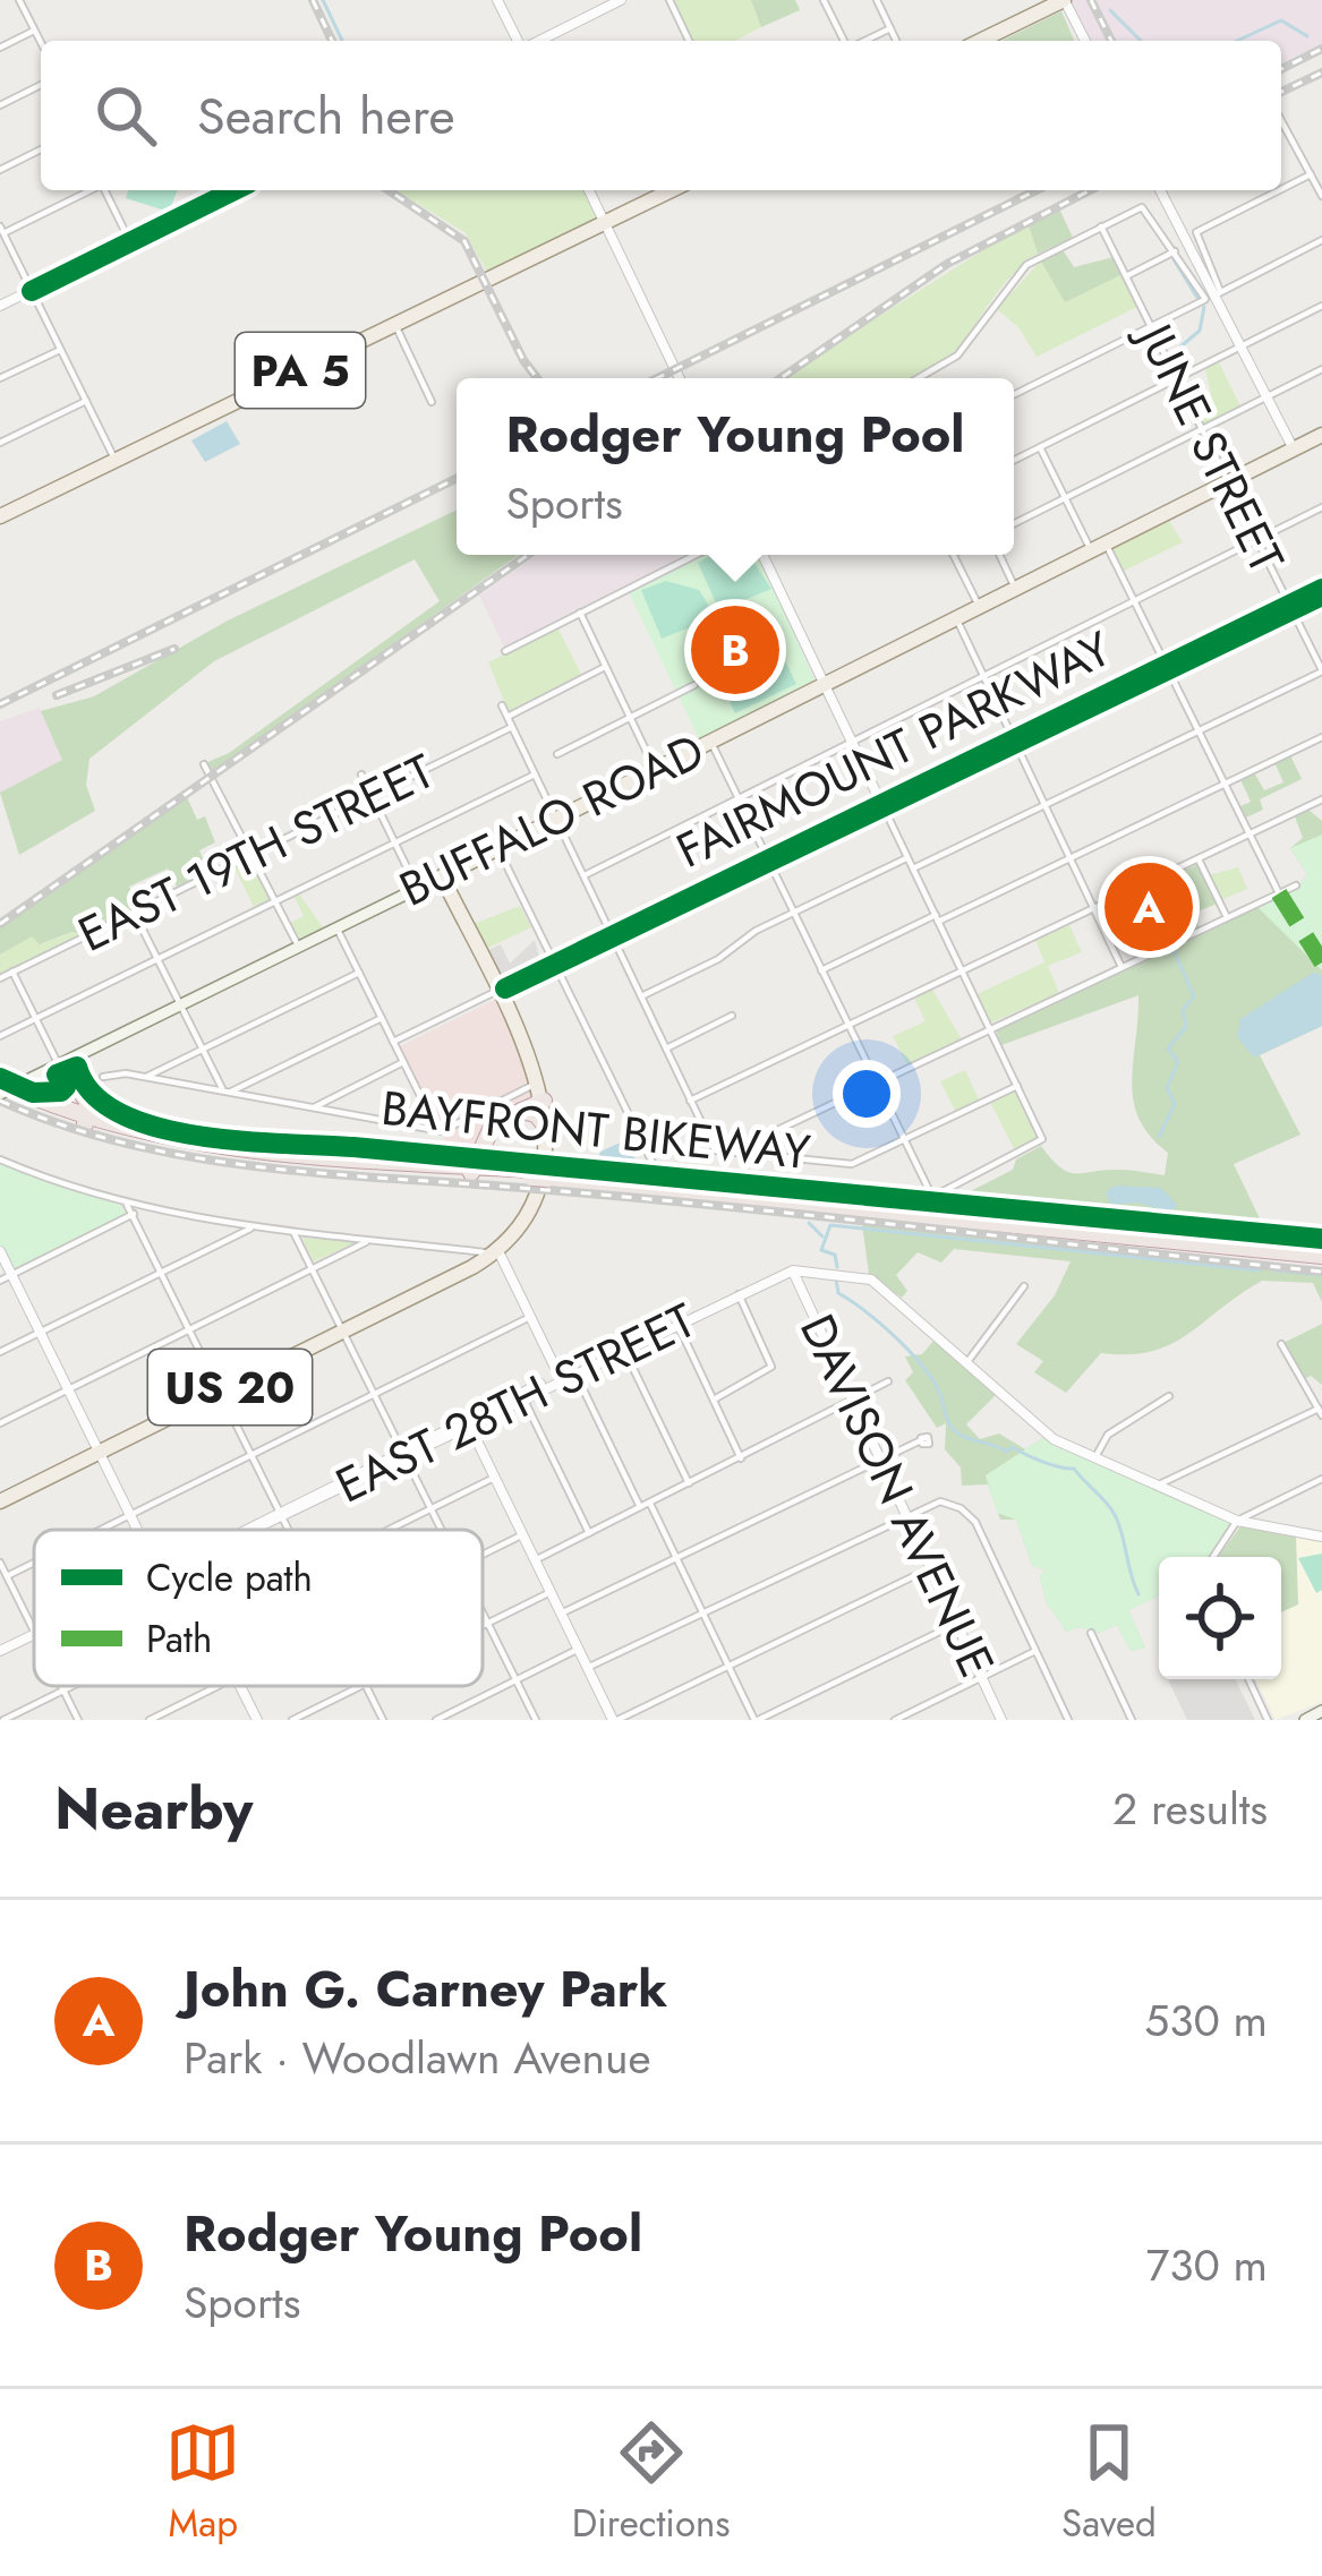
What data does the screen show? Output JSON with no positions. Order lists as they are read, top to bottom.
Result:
{
  "streets": {
    "main road": ["PA 5", "BUFFALO ROAD", "US 20"],
    "street": [
      "JUNE STREET",
      "FAIRMOUNT PARKWAY",
      "EAST 19TH STREET",
      "EAST 28TH STREET",
      "DAVISON AVENUE"
    ],
    "cycle path": ["BAYFRONT BIKEWAY"]
  },
  "crossings": [
    ["JUNE STREET", "FAIRMOUNT PARKWAY"],
    ["JUNE STREET", "BUFFALO ROAD"],
    ["FAIRMOUNT PARKWAY", "US 20"],
    ["BUFFALO ROAD", "US 20"],
    ["EAST 28TH STREET", "DAVISON AVENUE"]
  ],
  "legend": ["Cycle path", "Path"],
  "page": {
    "search": "Search here",
    "popup": ["Rodger Young Pool", "Sports"],
    "pins": ["B", "A"],
    "heading": ["Nearby", "2 results"],
    "list": [
      {
        "mark": "A",
        "name": "John G. Carney Park",
        "note": "Park · Woodlawn Avenue",
        "value": "530 m"
      },
      {
        "mark": "B",
        "name": "Rodger Young Pool",
        "note": "Sports",
        "value": "730 m"
      }
    ],
    "nav": ["Map", "Directions", "Saved"]
  }
}
